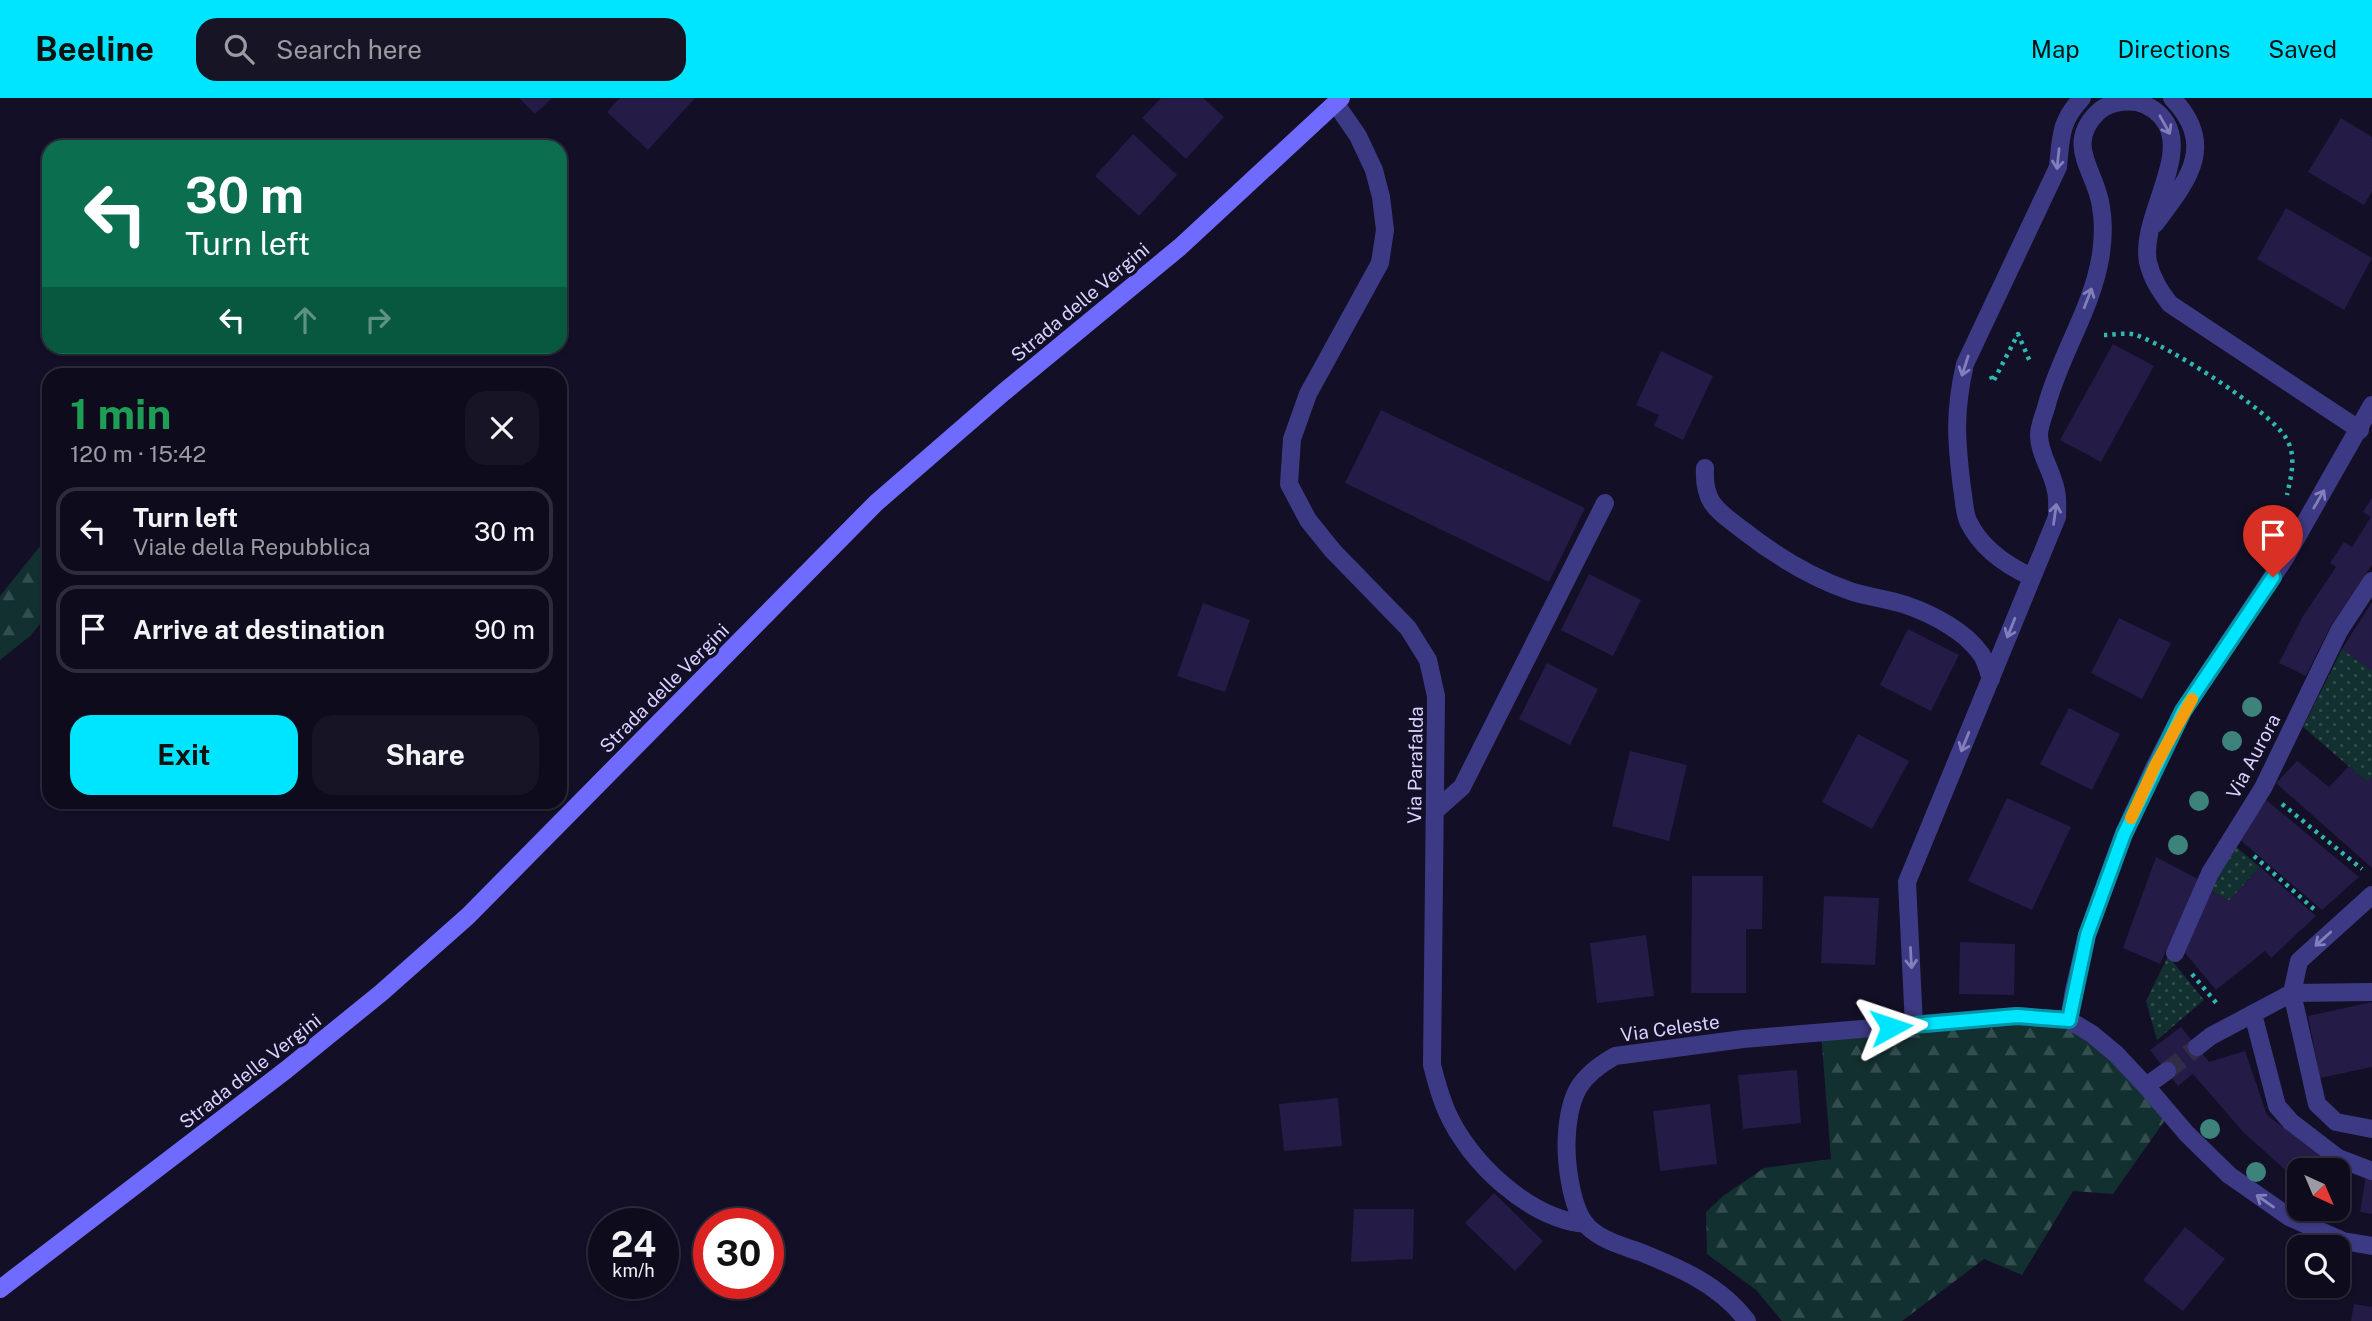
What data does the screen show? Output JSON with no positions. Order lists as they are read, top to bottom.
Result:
{
  "streets": {
    "main road": ["Strada delle Vergini"],
    "street": ["Via Aurora", "Via Parafalda", "Via Celeste"]
  },
  "crossings": [
    ["Strada delle Vergini", "Via Parafalda"],
    ["Via Parafalda", "Via Celeste"]
  ],
  "north": "bottom right",
  "page": {
    "header": "Beeline",
    "search": "Search here",
    "nav": ["Map", "Directions", "Saved"],
    "turn": ["30 m", "Turn left"],
    "heading": ["1 min", "120 m · 15:42"],
    "list": [
      {
        "name": "Turn left",
        "note": "Viale della Repubblica",
        "value": "30 m"
      },
      {
        "name": "Arrive at destination",
        "value": "90 m"
      }
    ],
    "buttons": ["Exit", "Share"],
    "speed": "24 km/h",
    "limit": "30"
  }
}
